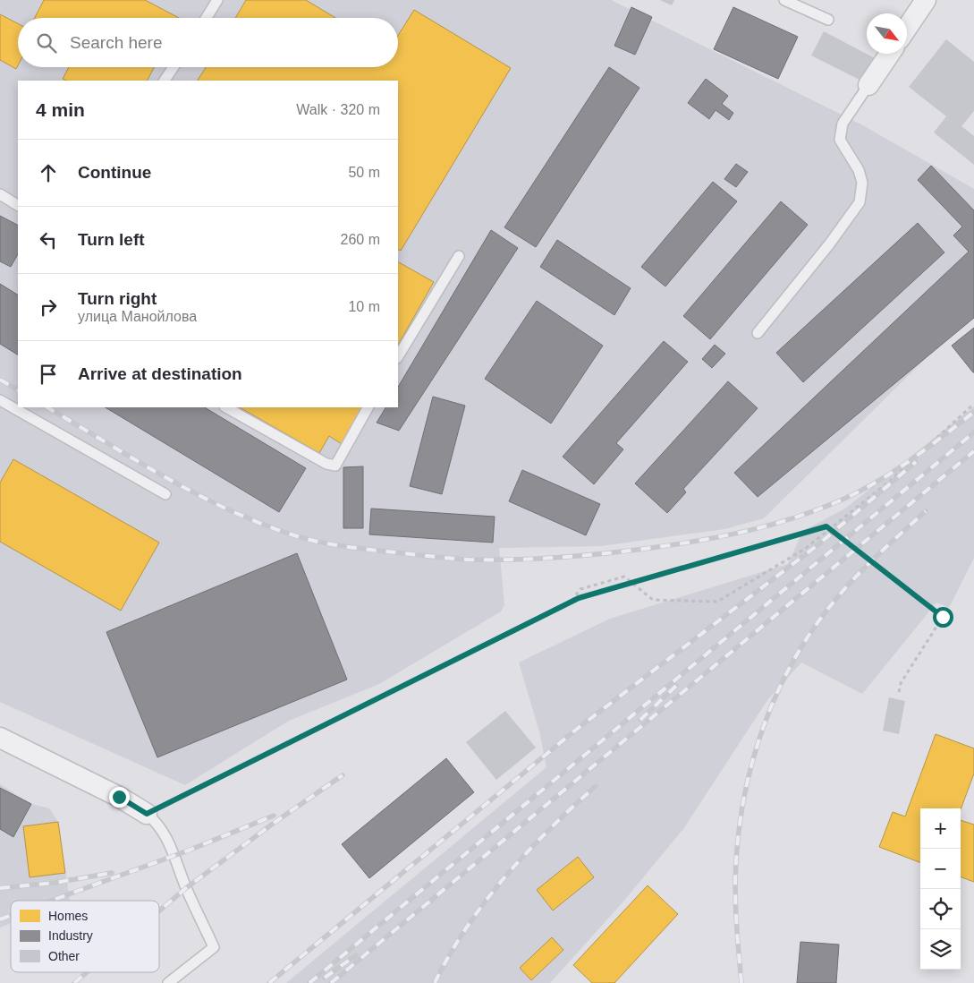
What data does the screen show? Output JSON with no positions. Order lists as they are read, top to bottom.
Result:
{
  "legend": ["Homes", "Industry", "Other"],
  "north": "bottom right",
  "page": {
    "search": "Search here",
    "heading": ["4 min", "Walk · 320 m"],
    "list": [
      ["Continue", "50 m"],
      ["Turn left", "260 m"],
      ["Turn right", "улица Манойлова", "10 m"],
      "Arrive at destination"
    ],
    "map_buttons": ["+", "−"]
  }
}
